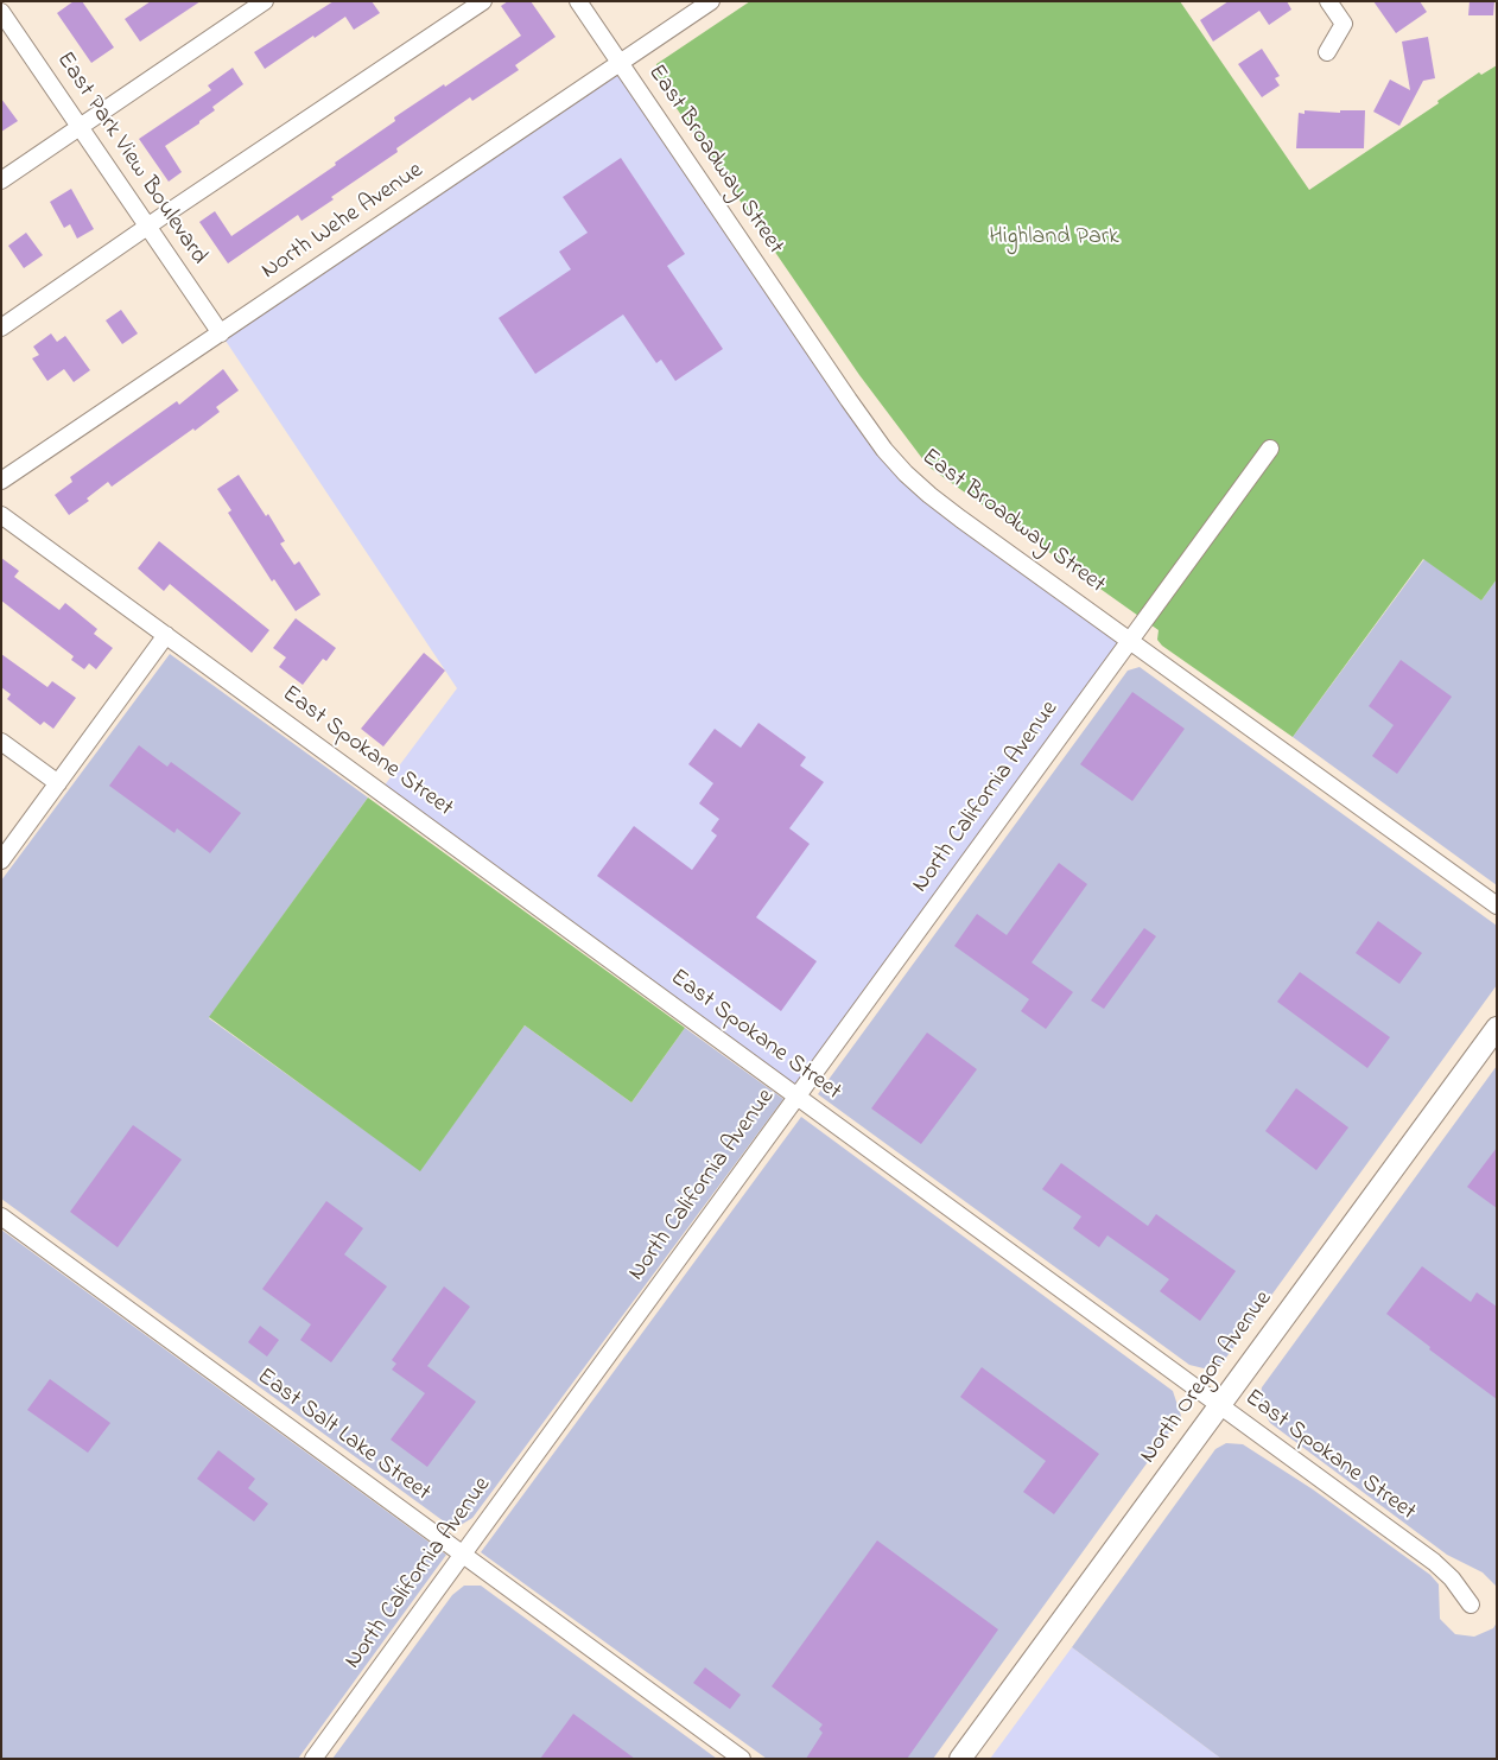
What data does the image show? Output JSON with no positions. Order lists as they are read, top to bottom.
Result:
{
  "streets": {
    "main road": ["North Oregon Avenue"],
    "street": [
      "East Park View Boulevard",
      "East Broadway Street",
      "North Wehe Avenue",
      "East Spokane Street",
      "North California Avenue",
      "East Salt Lake Street"
    ]
  },
  "crossings": [
    ["East Park View Boulevard", "North Wehe Avenue"],
    ["East Broadway Street", "North Wehe Avenue"],
    ["East Broadway Street", "North California Avenue"],
    ["East Spokane Street", "North California Avenue"],
    ["East Spokane Street", "North Oregon Avenue"],
    ["North California Avenue", "East Salt Lake Street"]
  ],
  "parks": ["Highland Park"]
}
